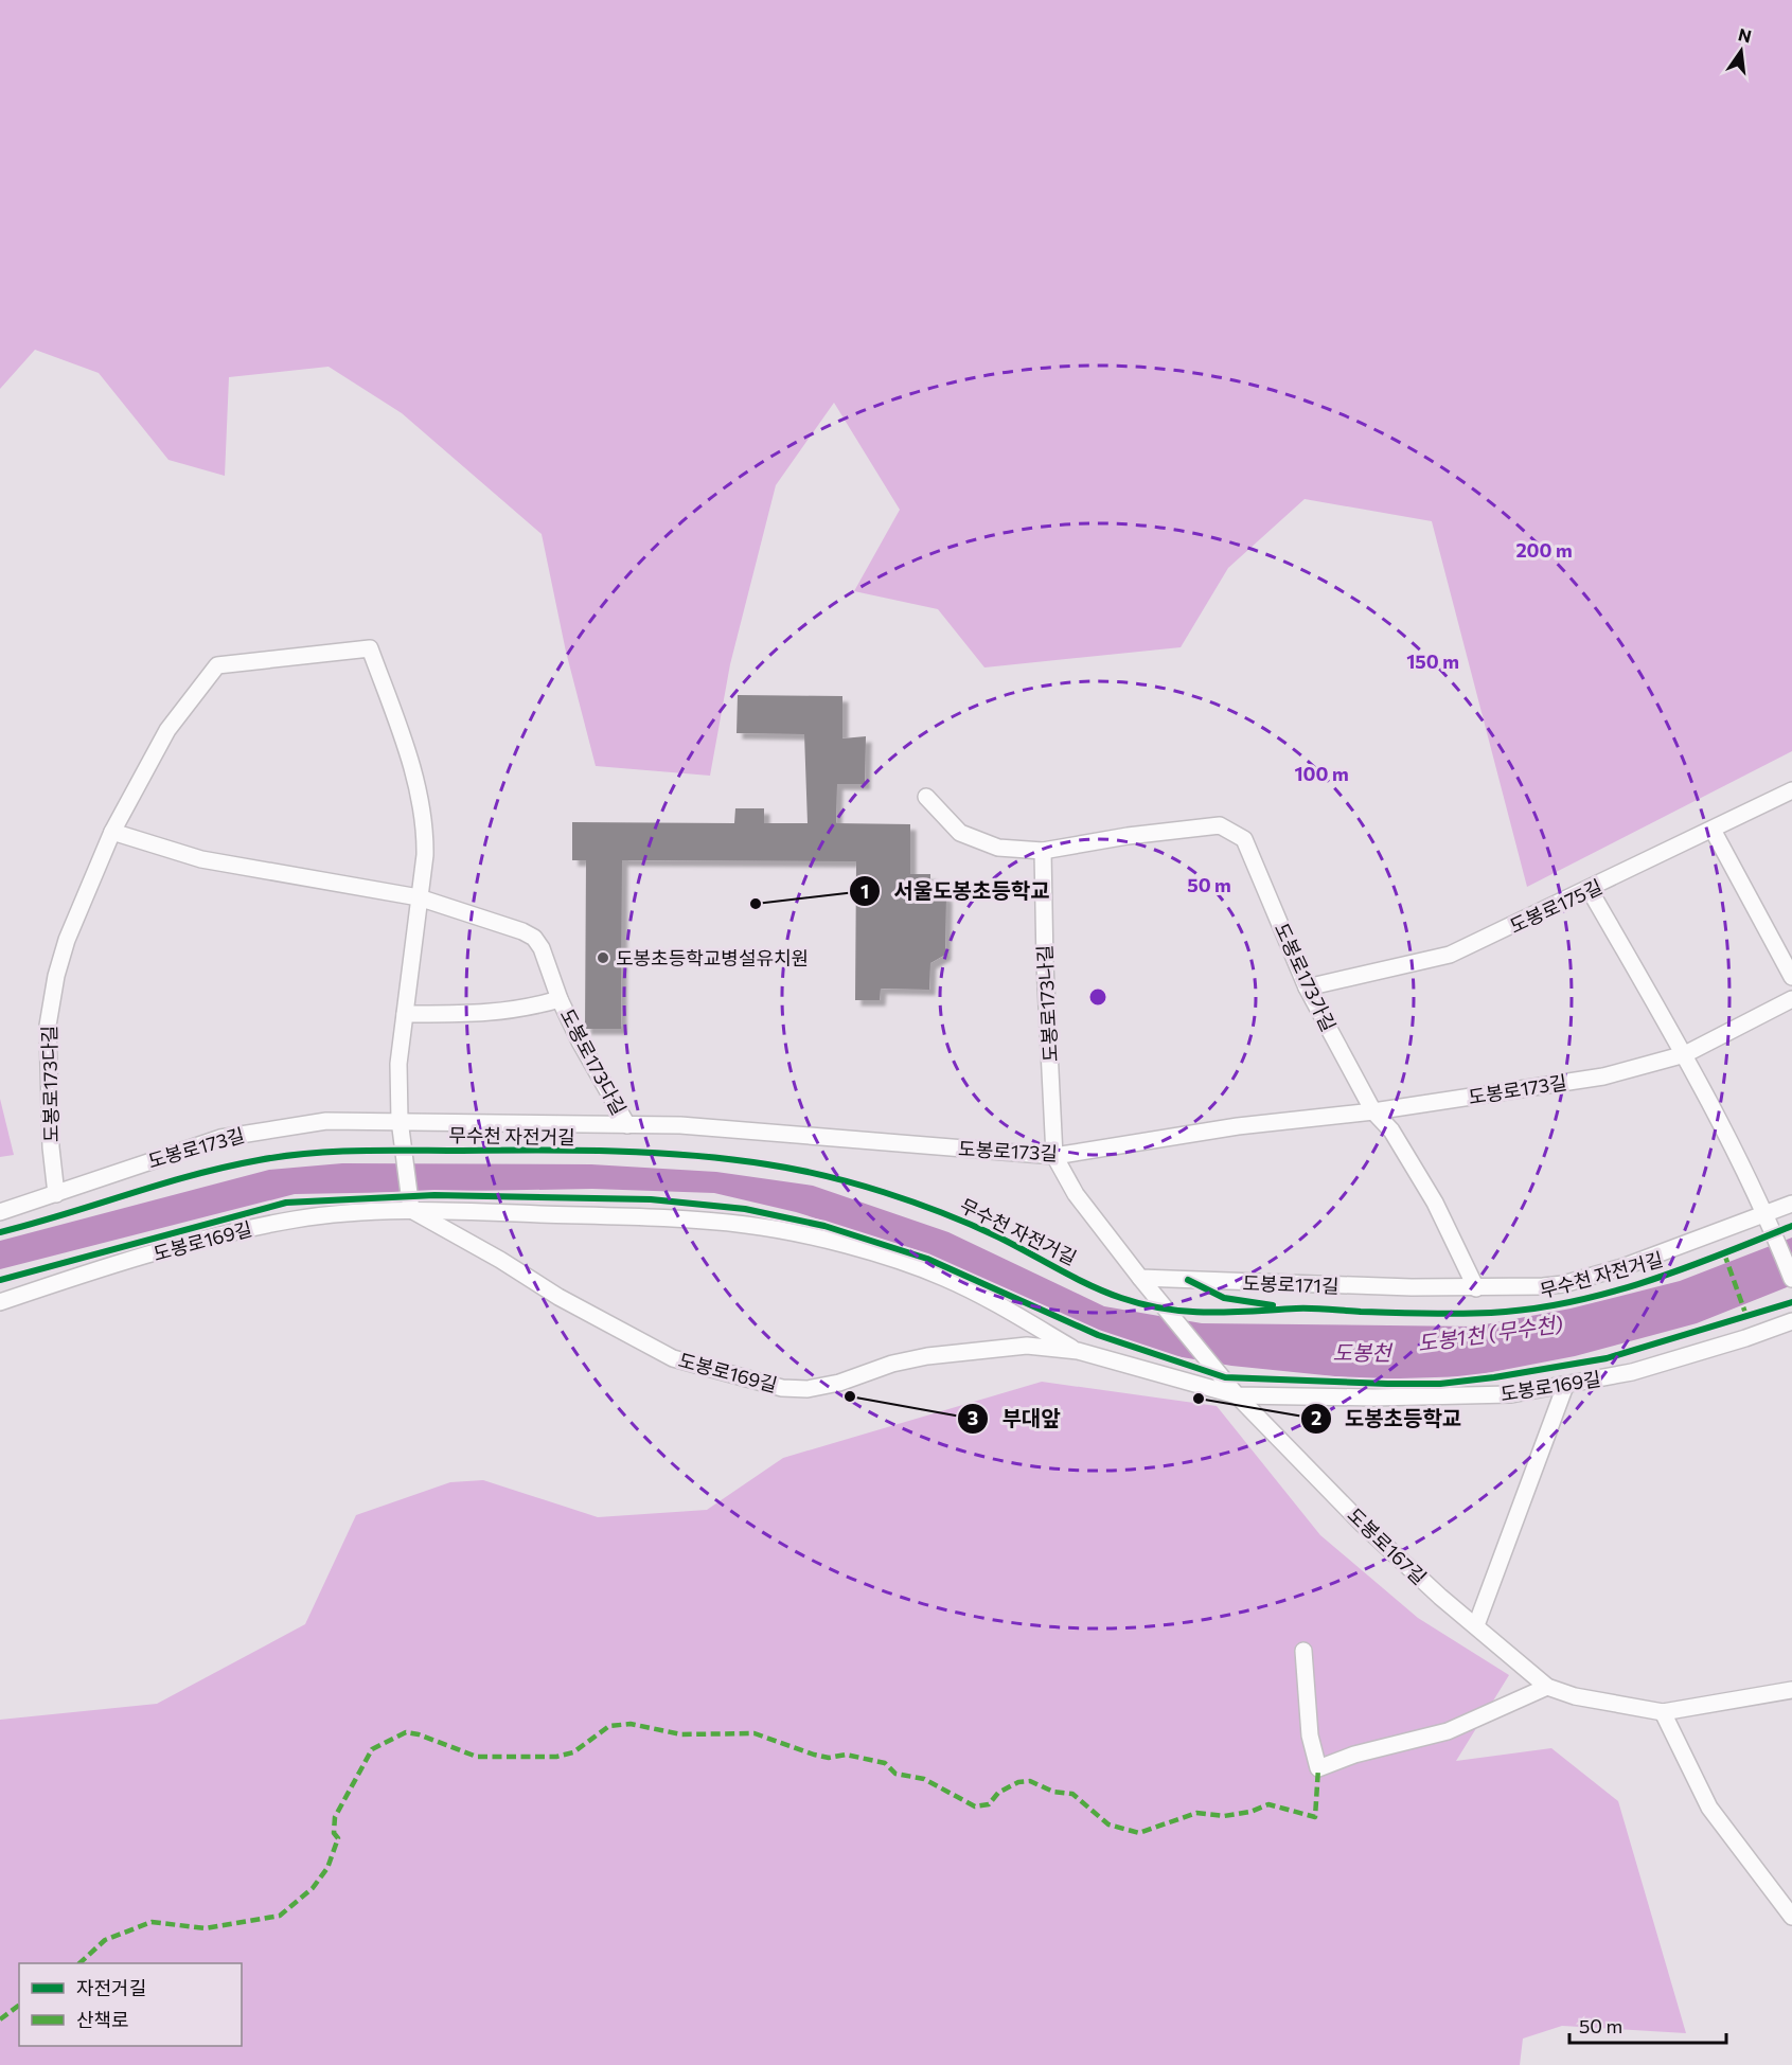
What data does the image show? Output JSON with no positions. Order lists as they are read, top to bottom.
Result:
{
  "streets": {
    "street": [
      "도봉로175길",
      "도봉로173가길",
      "도봉로173나길",
      "도봉로173다길",
      "도봉로173길",
      "도봉로169길",
      "도봉로171길",
      "도봉로167길"
    ],
    "cycle path": ["무수천 자전거길"]
  },
  "crossings": [
    ["도봉로175길", "도봉로173가길"],
    ["도봉로173가길", "도봉로173나길"],
    ["도봉로173가길", "도봉로173길"],
    ["도봉로173나길", "도봉로173길"],
    ["도봉로173다길", "도봉로173길"],
    ["도봉로169길", "도봉로167길"],
    ["도봉로171길", "도봉로167길"]
  ],
  "water": ["도봉1천 (무수천)", "도봉천"],
  "places": [
    "서울도봉초등학교",
    "도봉초등학교병설유치원",
    "부대앞",
    "도봉초등학교"
  ],
  "legend": ["자전거길", "산책로"],
  "scale_bar": "50 m",
  "north": "top",
  "rings": [
    "200 m",
    "150 m",
    "100 m",
    "50 m"
  ]
}
